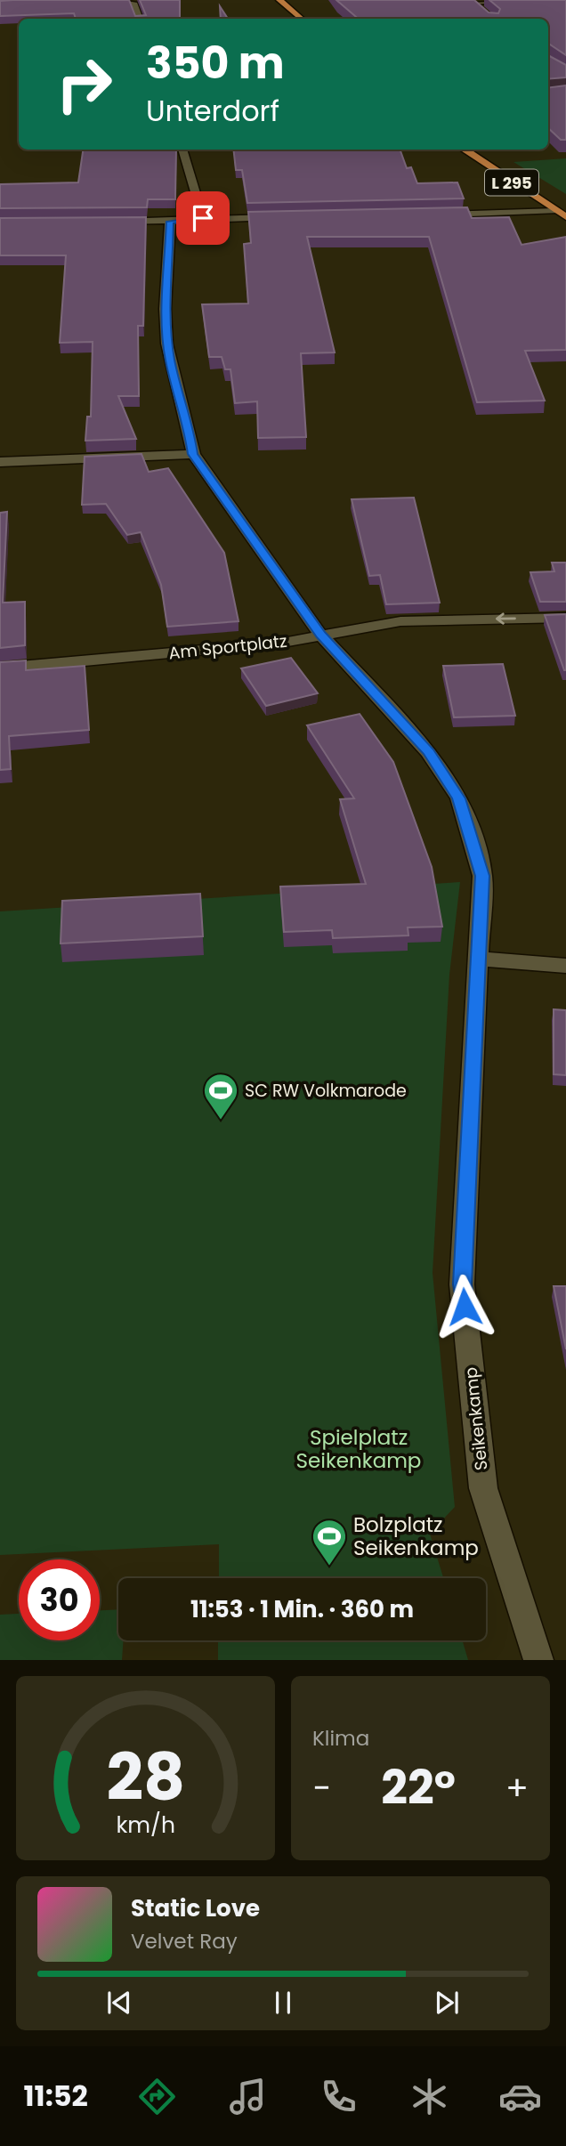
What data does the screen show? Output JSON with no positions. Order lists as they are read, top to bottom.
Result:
{
  "streets": {
    "main road": ["L 295"],
    "street": ["Am Sportplatz", "Seikenkamp"]
  },
  "crossings": [
    ["Am Sportplatz", "Seikenkamp"]
  ],
  "one_way": ["Am Sportplatz"],
  "parks": ["Spielplatz Seikenkamp"],
  "places": {
    "sports": ["SC RW Volkmarode", "Bolzplatz Seikenkamp"]
  },
  "page": {
    "turn": ["350 m", "Unterdorf"],
    "limit": "30",
    "trip": "11:53 · 1 Min. · 360 m",
    "tile": "Klima",
    "heat": ["−", "22°", "+"],
    "song": ["Static Love", "Velvet Ray"],
    "tabs": "11:52",
    "gauge": ["28", "km/h"]
  }
}
